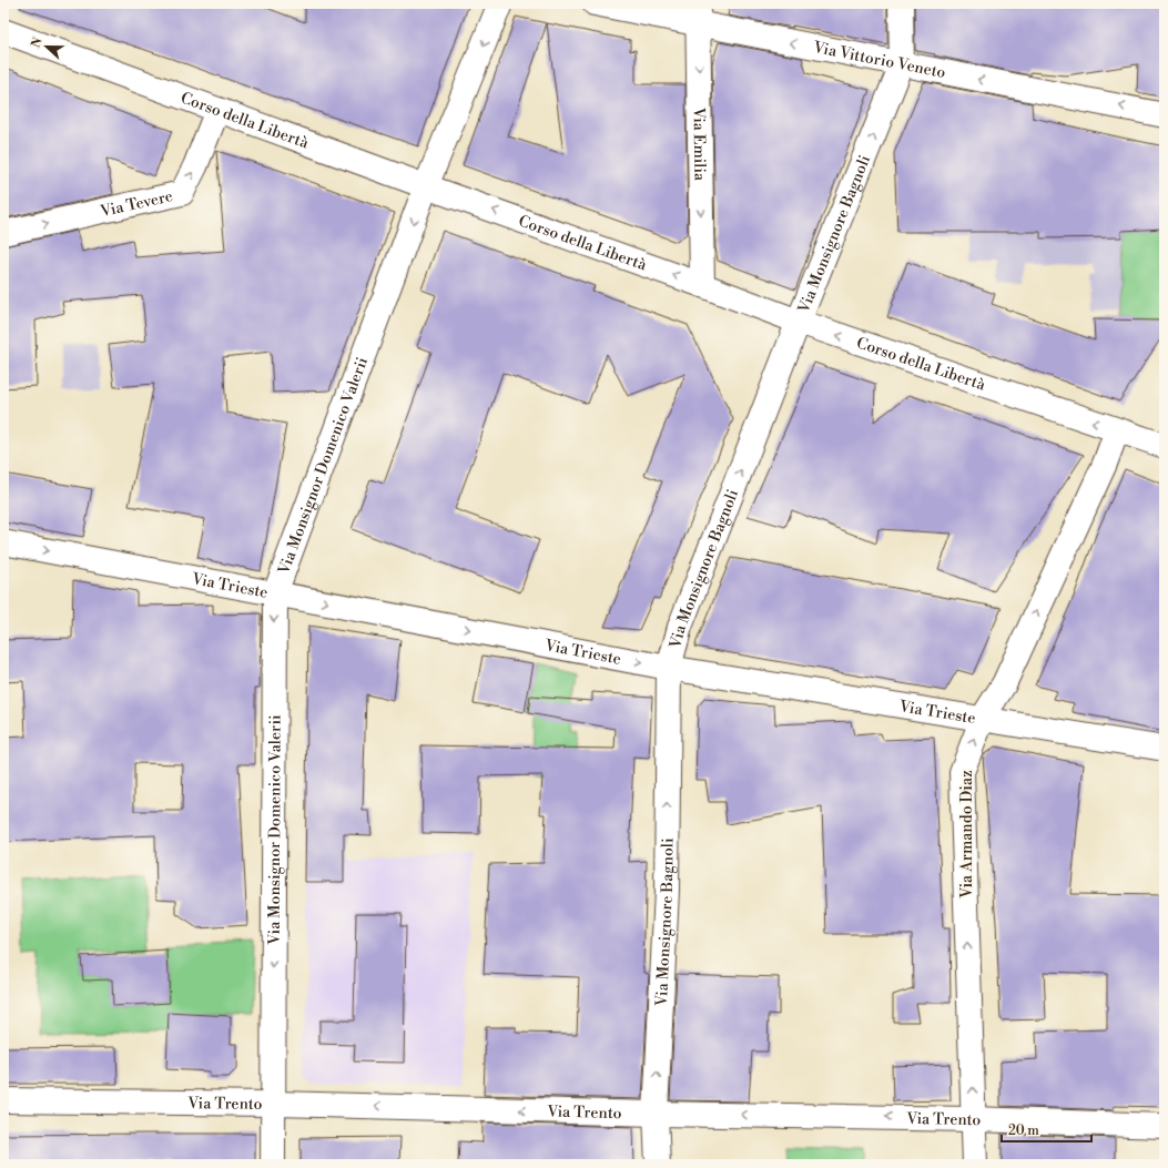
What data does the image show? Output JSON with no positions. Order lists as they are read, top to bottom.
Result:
{
  "streets": {
    "street": [
      "Via Vittorio Veneto",
      "Corso della Libertà",
      "Via Emilia",
      "Via Tevere",
      "Via Monsignore Bagnoli",
      "Via Monsignor Domenico Valerii",
      "Via Trieste",
      "Via Armando Diaz",
      "Via Trento"
    ]
  },
  "crossings": [
    ["Via Vittorio Veneto", "Via Emilia"],
    ["Via Vittorio Veneto", "Via Monsignore Bagnoli"],
    ["Corso della Libertà", "Via Emilia"],
    ["Corso della Libertà", "Via Tevere"],
    ["Corso della Libertà", "Via Monsignore Bagnoli"],
    ["Corso della Libertà", "Via Monsignor Domenico Valerii"],
    ["Corso della Libertà", "Via Armando Diaz"],
    ["Via Monsignore Bagnoli", "Via Trieste"],
    ["Via Monsignore Bagnoli", "Via Trento"],
    ["Via Monsignor Domenico Valerii", "Via Trieste"],
    ["Via Monsignor Domenico Valerii", "Via Trento"],
    ["Via Trieste", "Via Armando Diaz"],
    ["Via Armando Diaz", "Via Trento"]
  ],
  "one_way": [
    "Via Vittorio Veneto",
    "Corso della Libertà",
    "Via Emilia",
    "Via Tevere",
    "Via Monsignore Bagnoli",
    "Via Monsignor Domenico Valerii",
    "Via Trieste",
    "Via Armando Diaz",
    "Via Trento"
  ],
  "scale_bar": "20 m",
  "north": "left"
}
